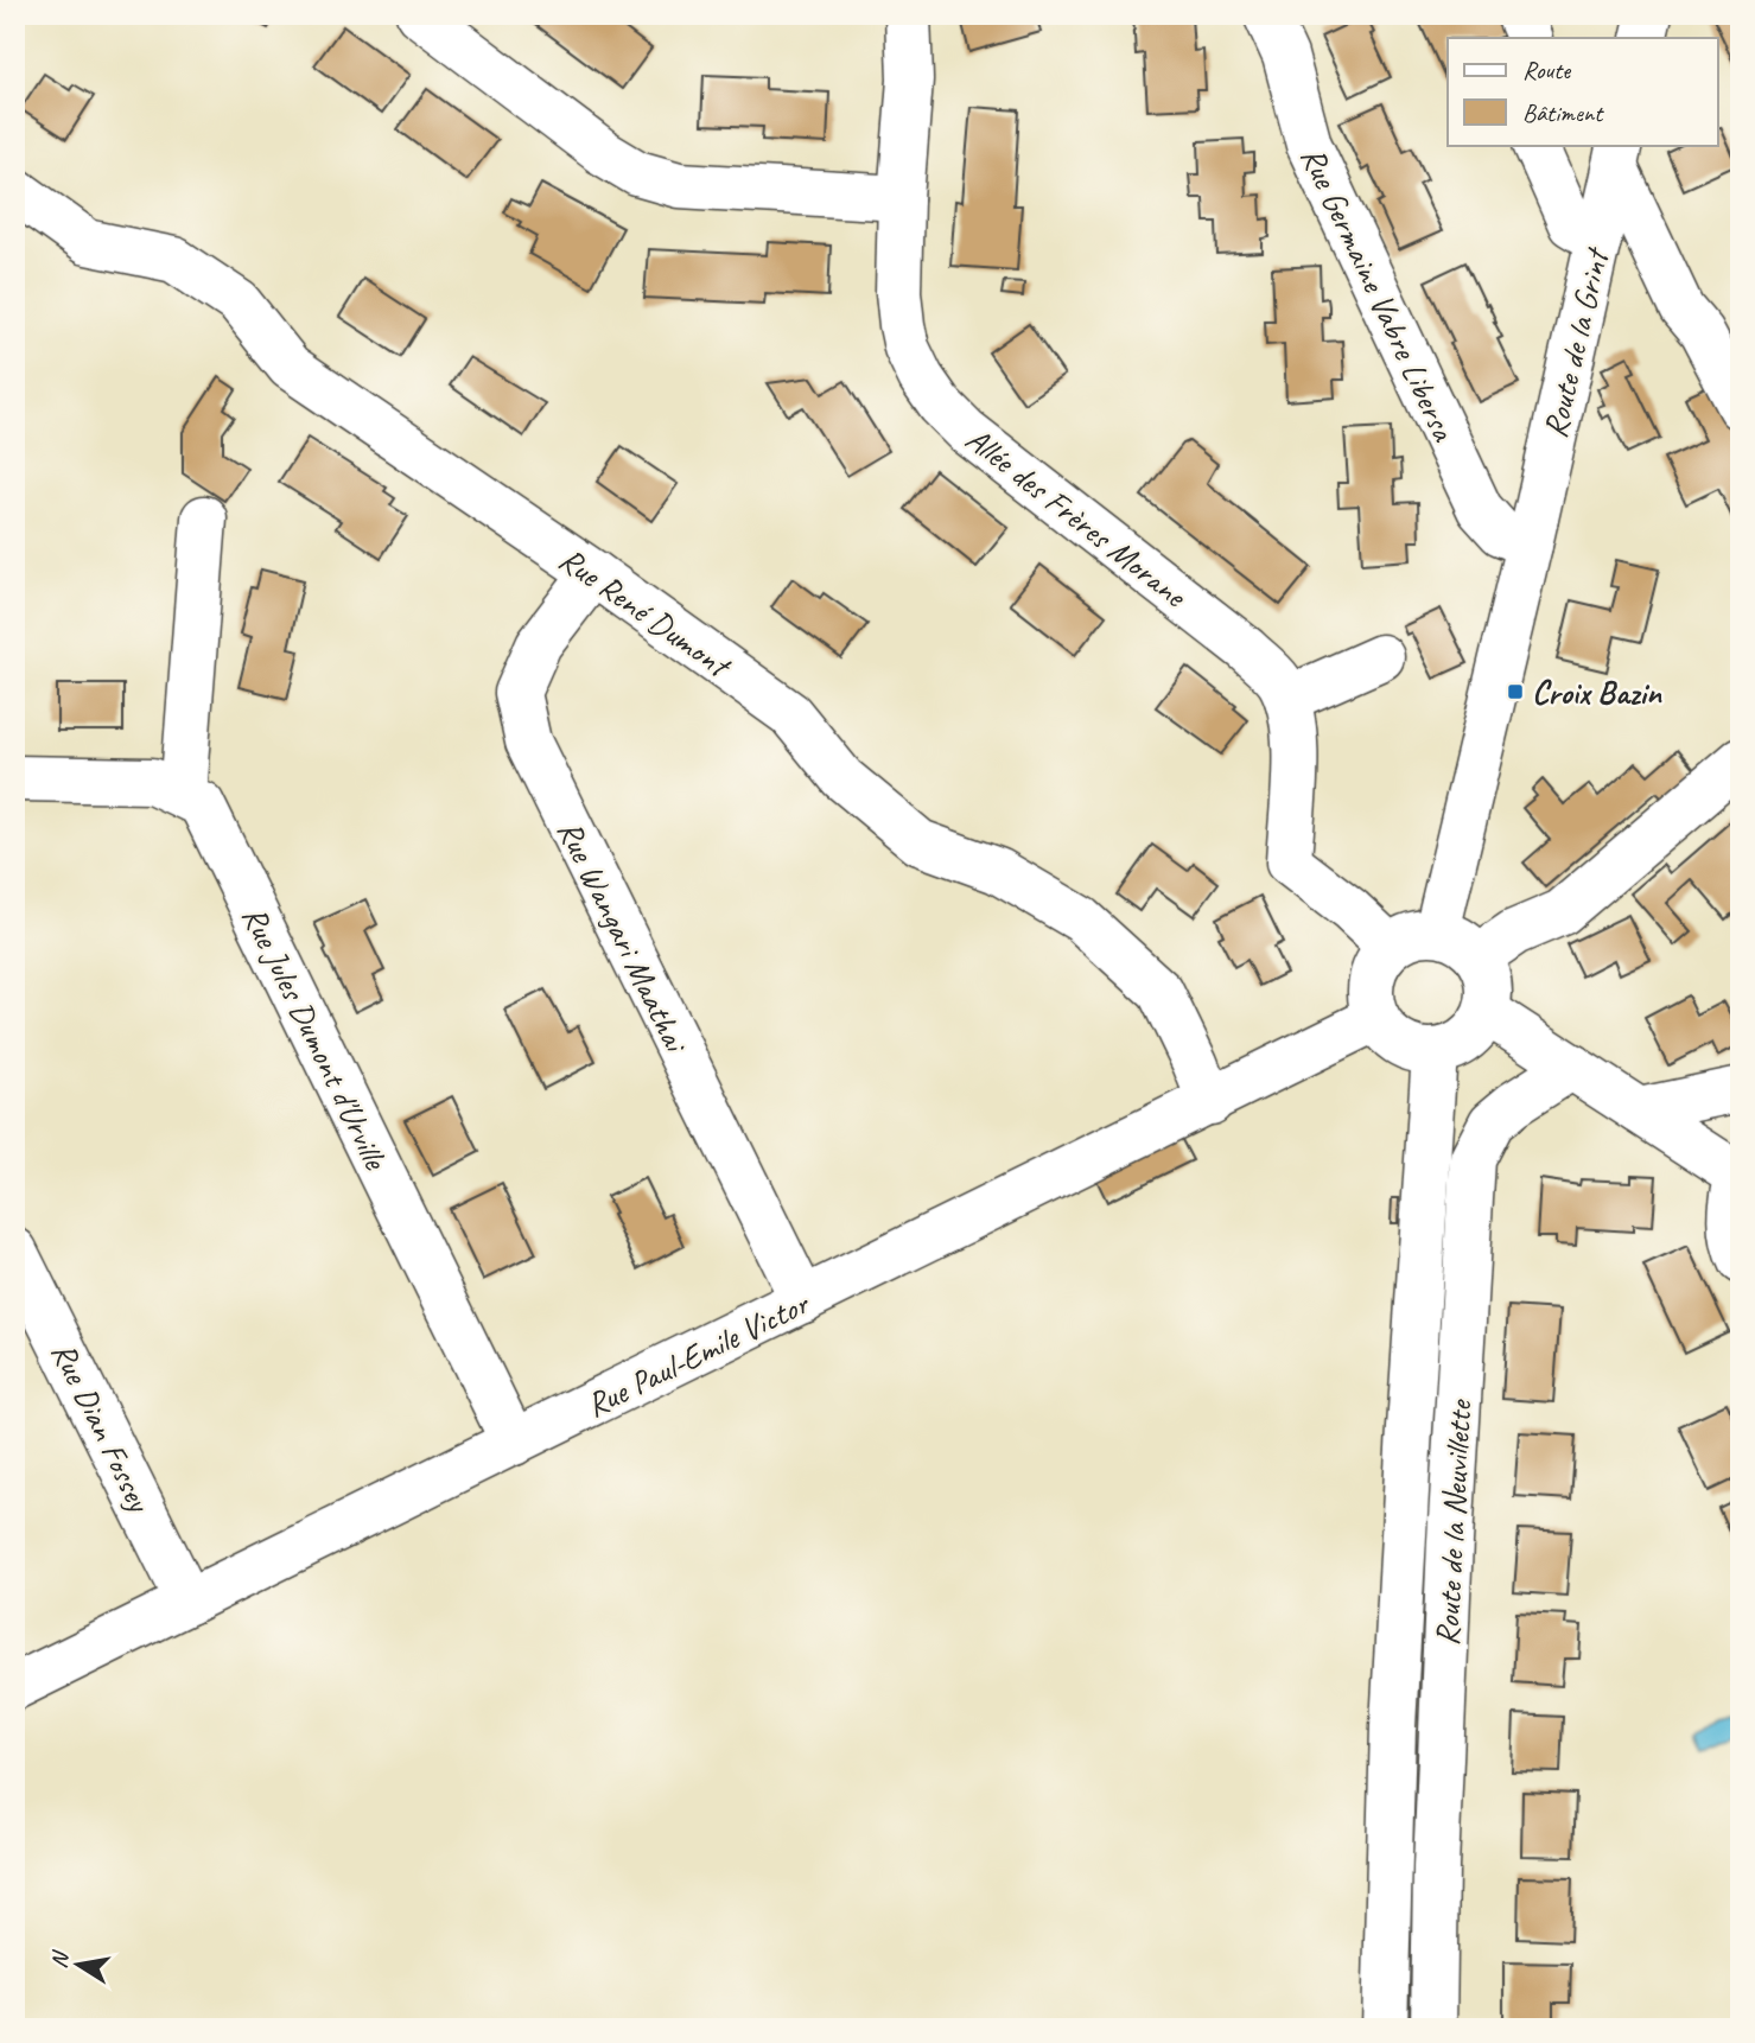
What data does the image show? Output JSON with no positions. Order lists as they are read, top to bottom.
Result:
{
  "streets": {
    "street": [
      "Rue Germaine Vabre Libersa",
      "Route de la Grint",
      "Allée des Frères Morane",
      "Rue René Dumont",
      "Rue Wangari Maathai",
      "Rue Jules Dumont d'Urville",
      "Rue Paul-Emile Victor",
      "Rue Dian Fossey",
      "Route de la Neuvillette"
    ]
  },
  "crossings": [
    ["Rue Germaine Vabre Libersa", "Route de la Grint"],
    ["Allée des Frères Morane", "Rue Paul-Emile Victor"],
    ["Allée des Frères Morane", "Route de la Neuvillette"],
    ["Rue René Dumont", "Rue Wangari Maathai"],
    ["Rue René Dumont", "Rue Paul-Emile Victor"],
    ["Rue Wangari Maathai", "Rue Paul-Emile Victor"],
    ["Rue Jules Dumont d'Urville", "Rue Paul-Emile Victor"],
    ["Rue Paul-Emile Victor", "Rue Dian Fossey"],
    ["Rue Paul-Emile Victor", "Route de la Neuvillette"]
  ],
  "places": {
    "transit": ["Croix Bazin"]
  },
  "legend": ["Route", "Bâtiment"],
  "north": "left"
}
